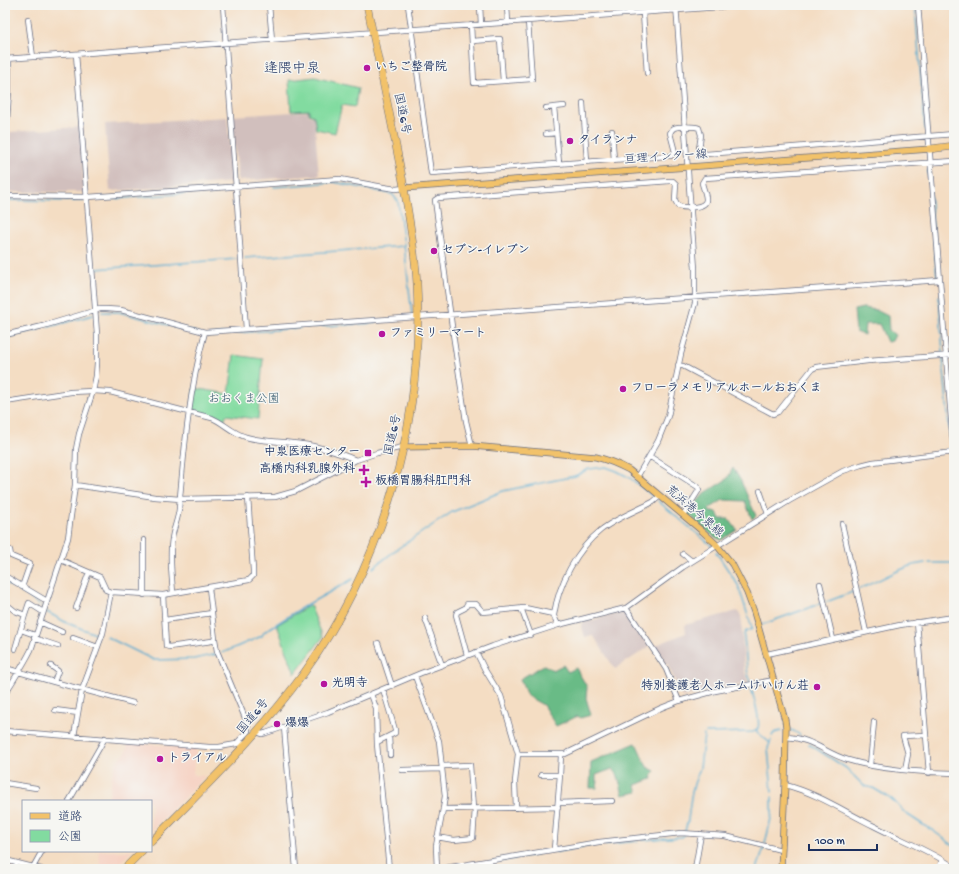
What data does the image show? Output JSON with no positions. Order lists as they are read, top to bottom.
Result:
{
  "streets": {
    "highway": ["国道6号"],
    "main road": ["亘理インター線", "荒浜港今泉線"]
  },
  "crossings": [
    ["国道6号", "亘理インター線"],
    ["国道6号", "荒浜港今泉線"]
  ],
  "districts": ["逢隈中泉"],
  "parks": ["おおくま公園"],
  "places": {
    "other": [
      "いちご整骨院",
      "タイランナ",
      "セブン-イレブン",
      "ファミリーマート",
      "フローラメモリアルホールおおくま",
      "光明寺",
      "特別養護老人ホームけいけん荘",
      "爆爆",
      "トライアル"
    ],
    "transit": ["中泉医療センター"],
    "health": ["高橋内科乳腺外科", "板橋胃腸科肛門科"]
  },
  "legend": ["道路", "公園"],
  "scale_bar": "100 m"
}
